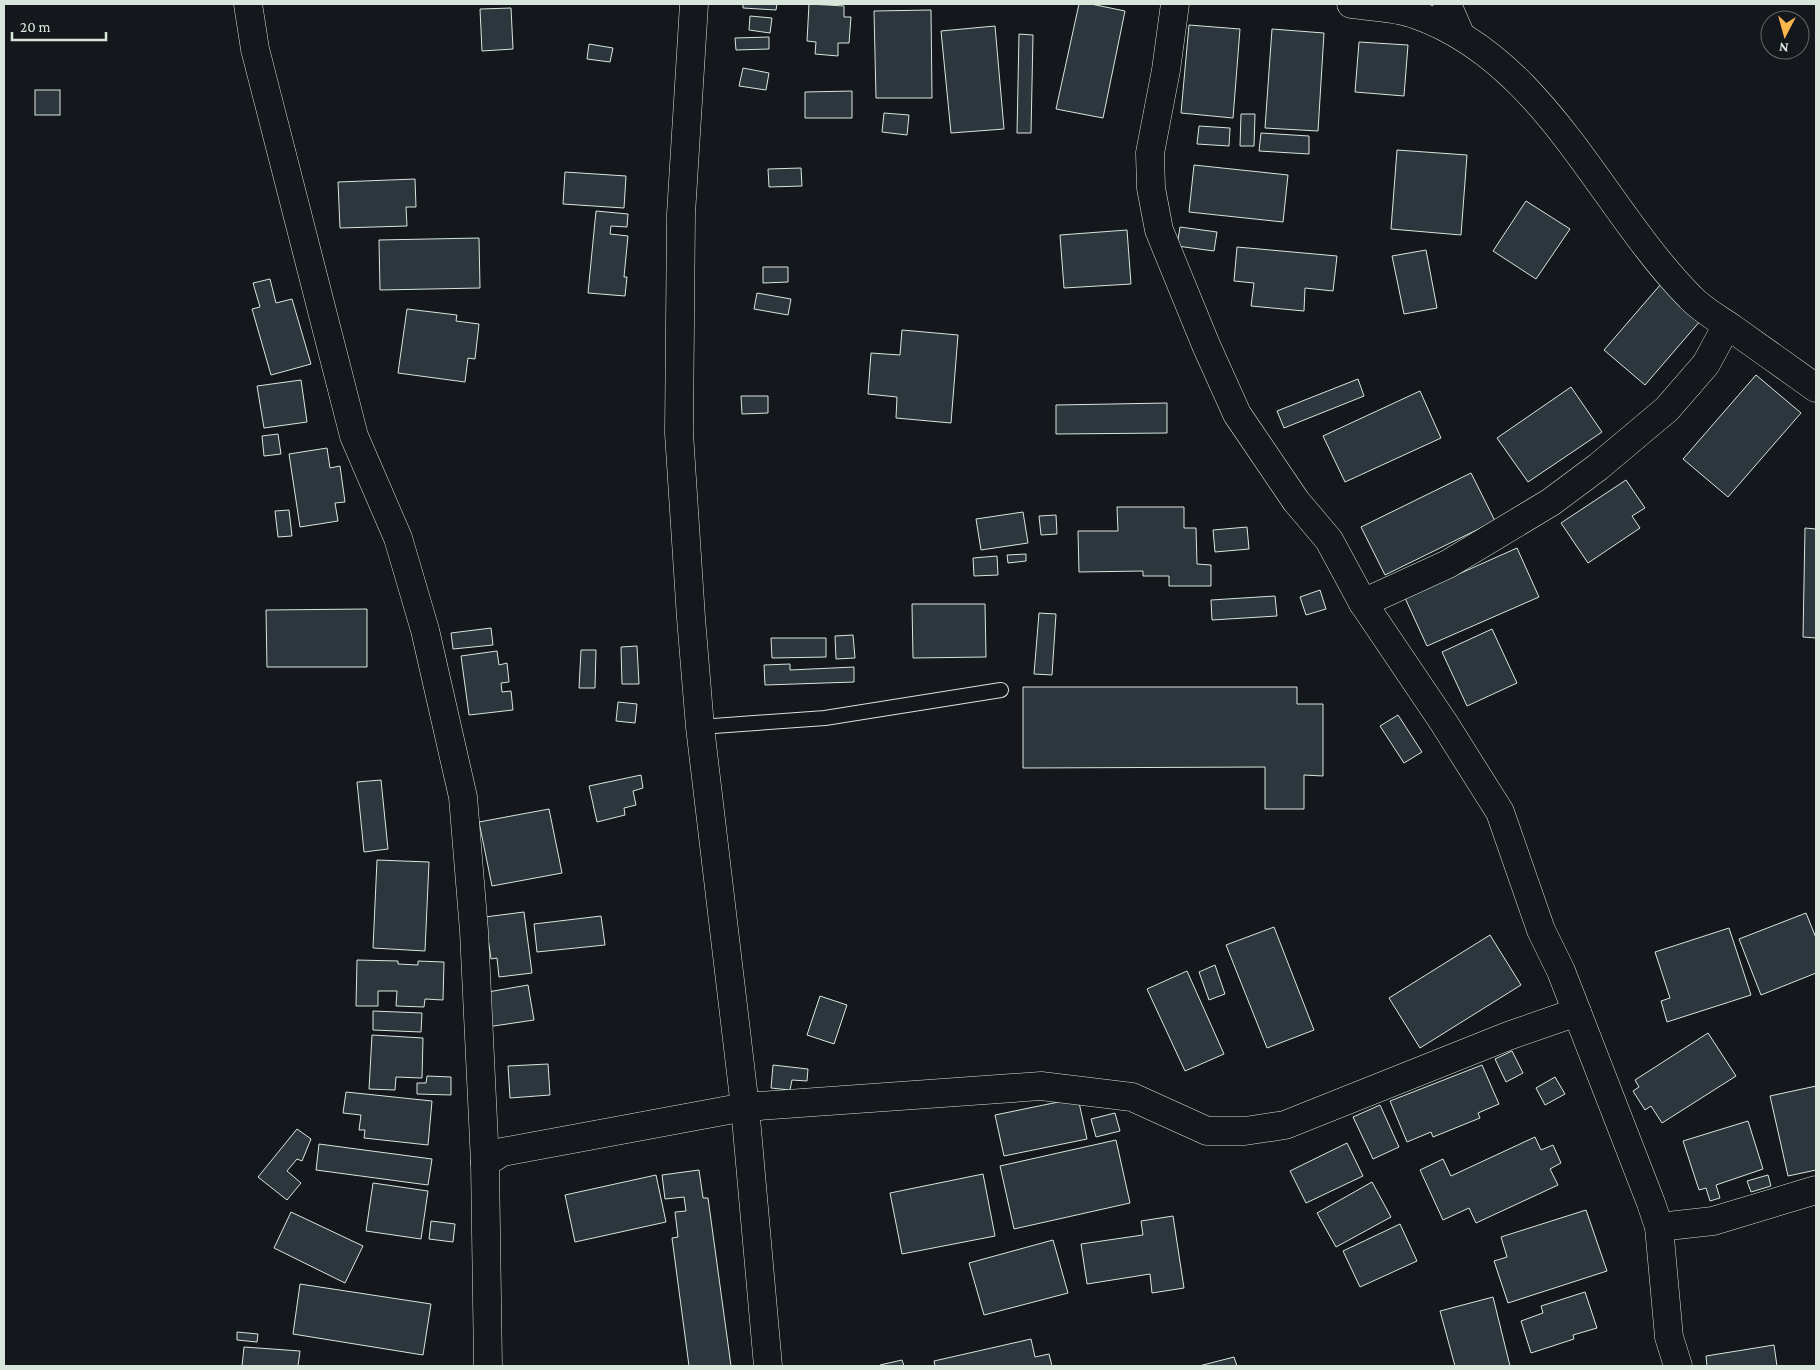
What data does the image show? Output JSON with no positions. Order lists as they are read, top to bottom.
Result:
{
  "scale_bar": "20 m",
  "north": "bottom"
}
